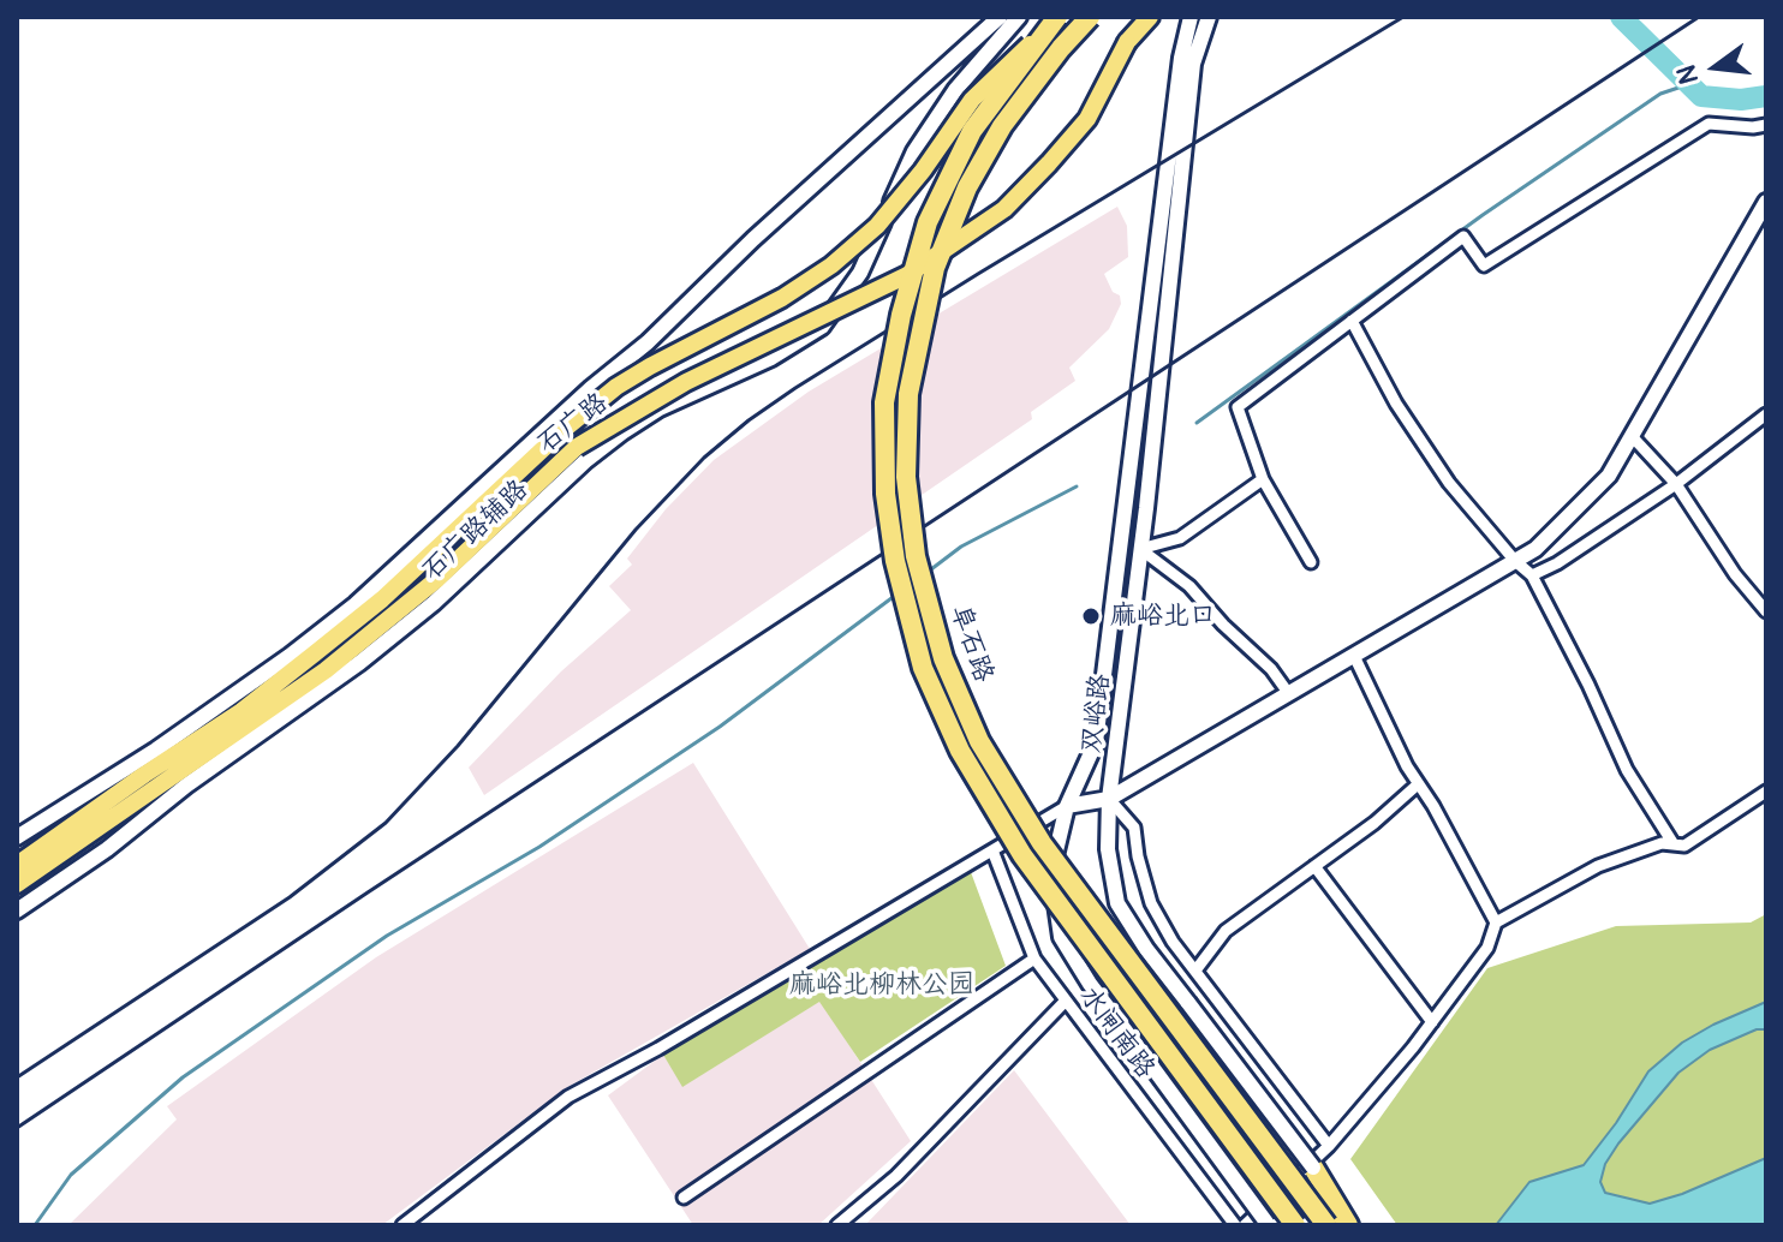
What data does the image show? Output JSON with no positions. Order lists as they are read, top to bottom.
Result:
{
  "streets": {
    "highway": ["阜石路"],
    "main road": ["石广路"],
    "street": ["石广路辅路", "双峪路", "水闸南路"]
  },
  "crossings": [
    ["石广路", "阜石路"]
  ],
  "parks": ["麻峪北柳林公园"],
  "places": ["麻峪北口"],
  "north": "left"
}
